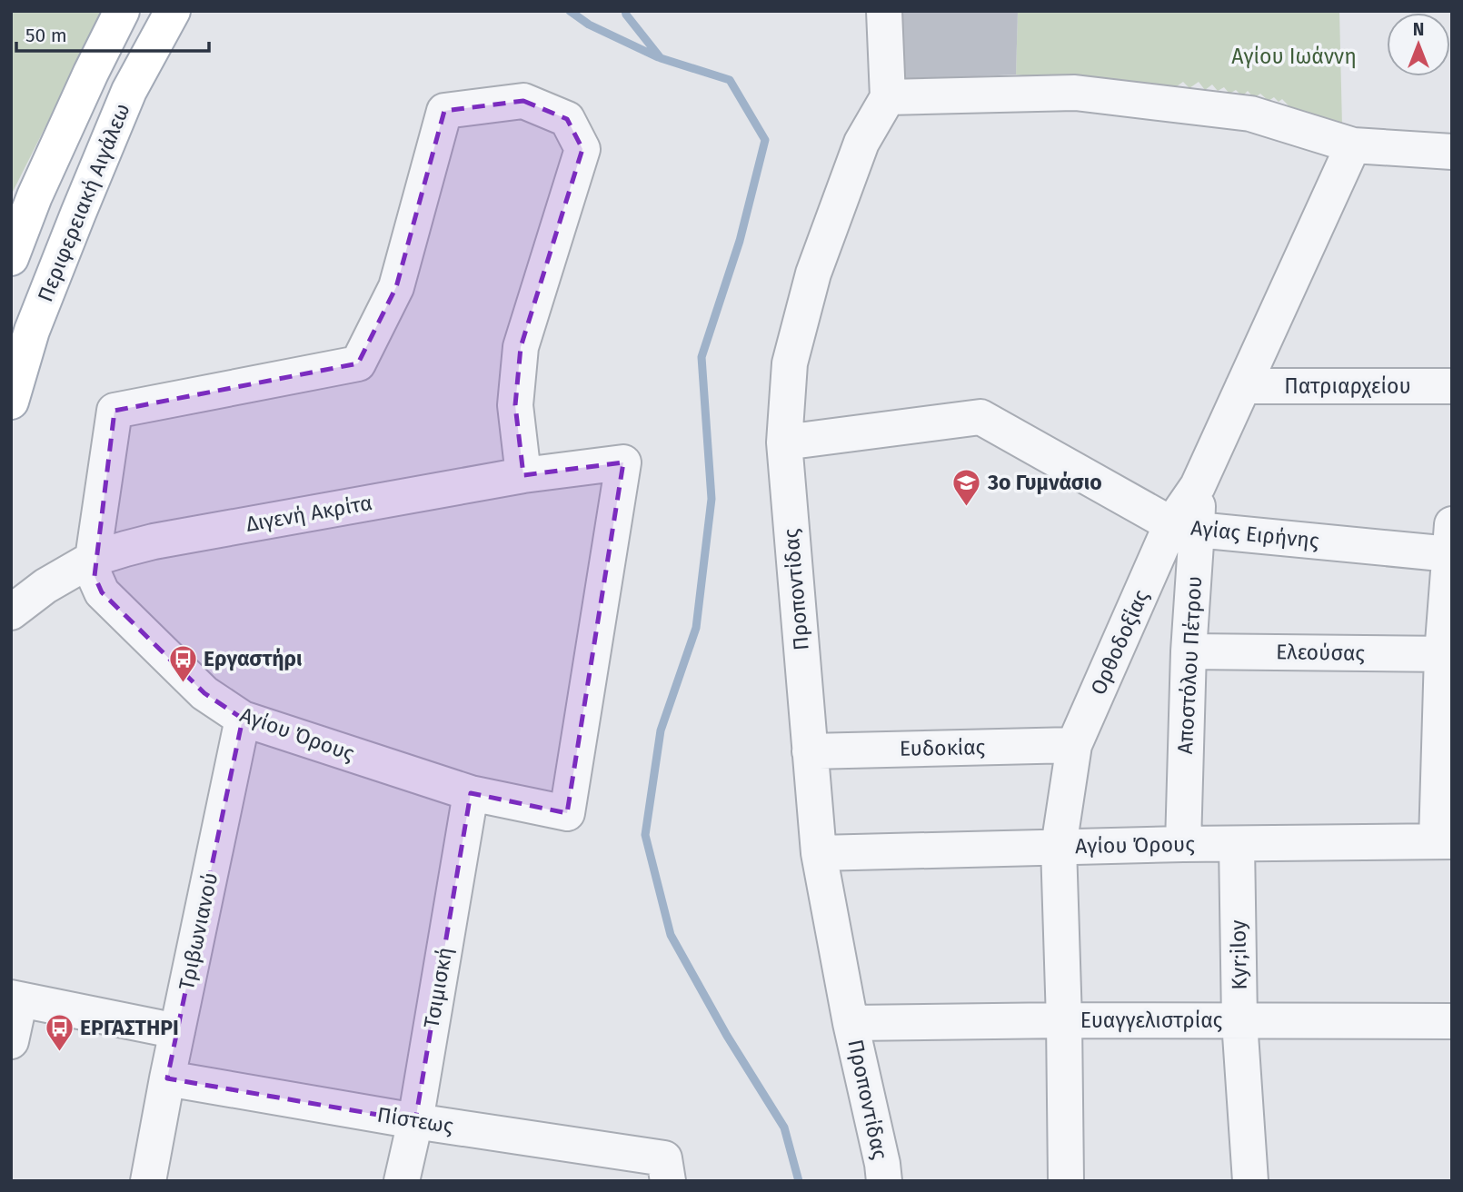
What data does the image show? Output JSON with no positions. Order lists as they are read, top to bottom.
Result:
{
  "streets": {
    "main road": ["Περιφερειακή Αιγάλεω"],
    "street": [
      "Πατριαρχείου",
      "Διγενή Ακρίτα",
      "Αγίας Ειρήνης",
      "Προποντίδας",
      "Ορθοδοξίας",
      "Ελεούσας",
      "Αποστόλου Πέτρου",
      "Αγίου Όρους",
      "Ευδοκίας",
      "Τριβωνιανού",
      "Kyr;iloy",
      "Τσιμισκή",
      "Ευαγγελιστρίας",
      "Πίστεως"
    ]
  },
  "crossings": [
    ["Πατριαρχείου", "Αποστόλου Πέτρου"],
    ["Διγενή Ακρίτα", "Αγίου Όρους"],
    ["Αγίας Ειρήνης", "Προποντίδας"],
    ["Αγίας Ειρήνης", "Ορθοδοξίας"],
    ["Αγίας Ειρήνης", "Αποστόλου Πέτρου"],
    ["Προποντίδας", "Αγίου Όρους"],
    ["Προποντίδας", "Ευδοκίας"],
    ["Προποντίδας", "Ευαγγελιστρίας"],
    ["Ορθοδοξίας", "Αποστόλου Πέτρου"],
    ["Ορθοδοξίας", "Αγίου Όρους"],
    ["Ορθοδοξίας", "Ευδοκίας"],
    ["Ορθοδοξίας", "Ευαγγελιστρίας"],
    ["Ελεούσας", "Αποστόλου Πέτρου"],
    ["Αποστόλου Πέτρου", "Αγίου Όρους"],
    ["Αγίου Όρους", "Τριβωνιανού"],
    ["Αγίου Όρους", "Kyr;iloy"],
    ["Αγίου Όρους", "Τσιμισκή"],
    ["Τριβωνιανού", "Πίστεως"],
    ["Kyr;iloy", "Ευαγγελιστρίας"],
    ["Τσιμισκή", "Πίστεως"]
  ],
  "parks": ["Αγίου Ιωάννη"],
  "places": {
    "school or university": ["3ο Γυμνάσιο"],
    "bus stop": ["Εργαστήρι", "ΕΡΓΑΣΤΗΡΙ"]
  },
  "scale_bar": "50 m",
  "north": "top"
}
